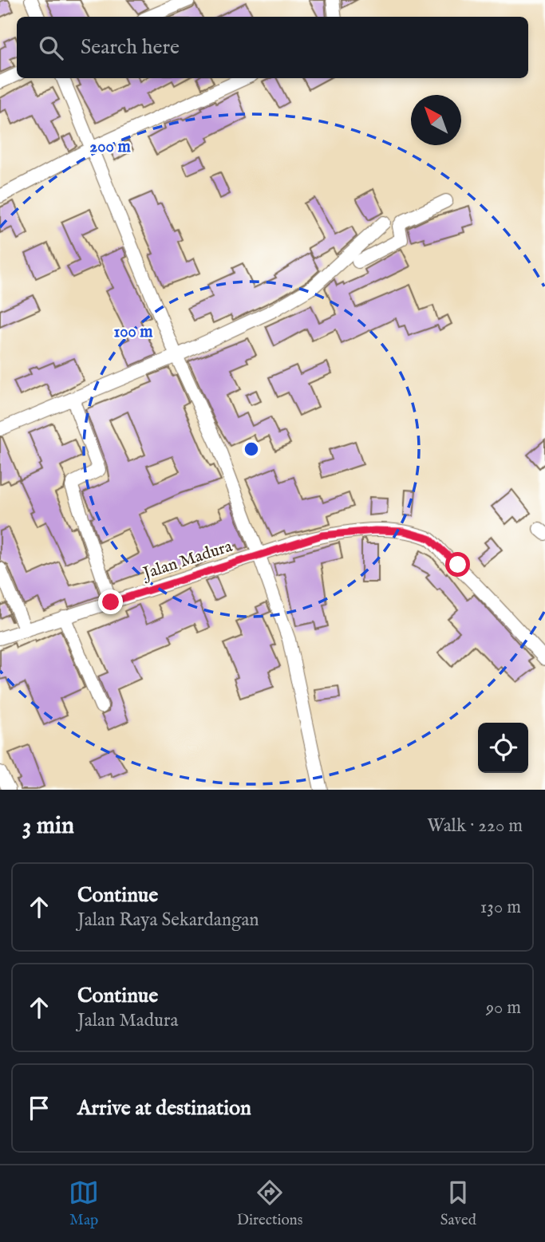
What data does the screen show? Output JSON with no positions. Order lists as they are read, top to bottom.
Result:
{
  "streets": {
    "street": ["Jalan Madura"]
  },
  "north": "top left",
  "page": {
    "search": "Search here",
    "heading": ["3 min", "Walk · 220 m"],
    "list": [
      ["Continue", "Jalan Raya Sekardangan", "130 m"],
      ["Continue", "Jalan Madura", "90 m"],
      "Arrive at destination"
    ],
    "nav": ["Map", "Directions", "Saved"]
  },
  "rings": ["200 m", "100 m"]
}
